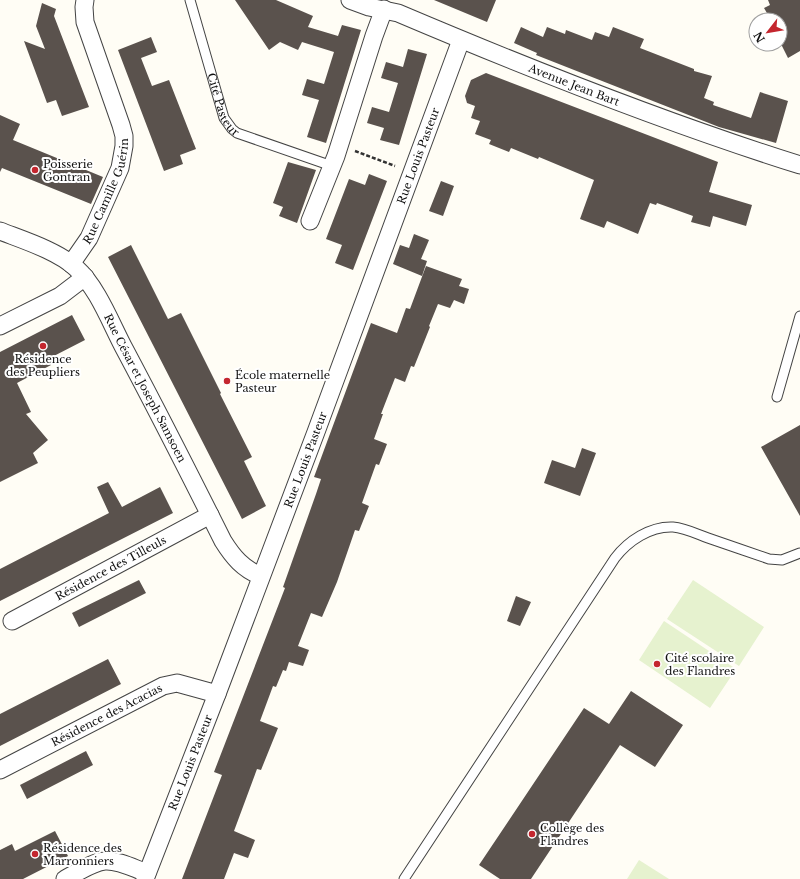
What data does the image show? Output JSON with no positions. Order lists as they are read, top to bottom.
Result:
{
  "streets": {
    "street": [
      "Avenue Jean Bart",
      "Rue Louis Pasteur",
      "Rue Camille Guérin",
      "Rue César et Joseph Samsoen",
      "Résidence des Tilleuls",
      "Résidence des Acacias"
    ],
    "lane": ["Cité Pasteur"]
  },
  "crossings": [
    ["Avenue Jean Bart", "Rue Louis Pasteur"],
    ["Rue Louis Pasteur", "Rue César et Joseph Samsoen"],
    ["Rue Louis Pasteur", "Résidence des Acacias"],
    ["Rue Camille Guérin", "Rue César et Joseph Samsoen"],
    ["Rue César et Joseph Samsoen", "Résidence des Tilleuls"]
  ],
  "places": [
    "Poisserie Gontran",
    "Résidence des Peupliers",
    "École maternelle Pasteur",
    "Cité scolaire des Flandres",
    "Collège des Flandres",
    "Résidence des Marronniers"
  ],
  "north": "bottom left"
}
